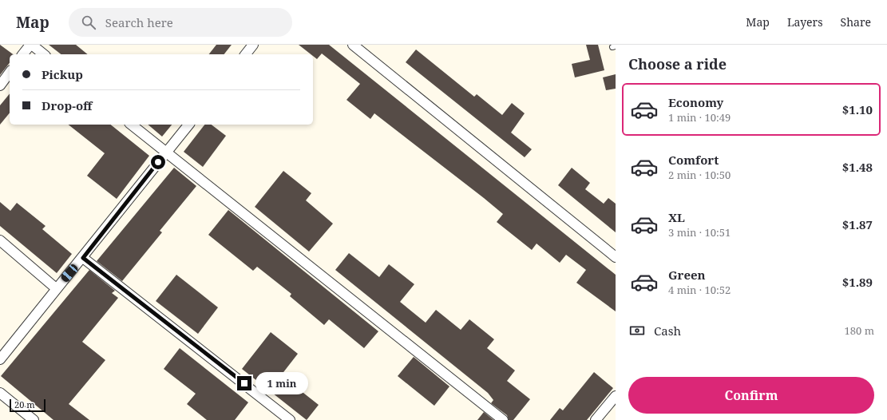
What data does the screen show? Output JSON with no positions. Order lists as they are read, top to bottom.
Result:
{
  "scale_bar": "20 m",
  "page": {
    "header": "Map",
    "search": "Search here",
    "nav": ["Map", "Layers", "Share"],
    "heading": "Choose a ride",
    "banner": ["Pickup", "Drop-off"],
    "list": [
      {
        "name": "Economy",
        "note": "1 min · 10:49",
        "value": "$1.10"
      },
      {
        "name": "Comfort",
        "note": "2 min · 10:50",
        "value": "$1.48"
      },
      {
        "name": "XL",
        "note": "3 min · 10:51",
        "value": "$1.87"
      },
      {
        "name": "Green",
        "note": "4 min · 10:52",
        "value": "$1.89"
      }
    ],
    "pay": ["Cash", "180 m"],
    "buttons": "Confirm",
    "bubble": "1 min",
    "scale": "20 m"
  }
}
